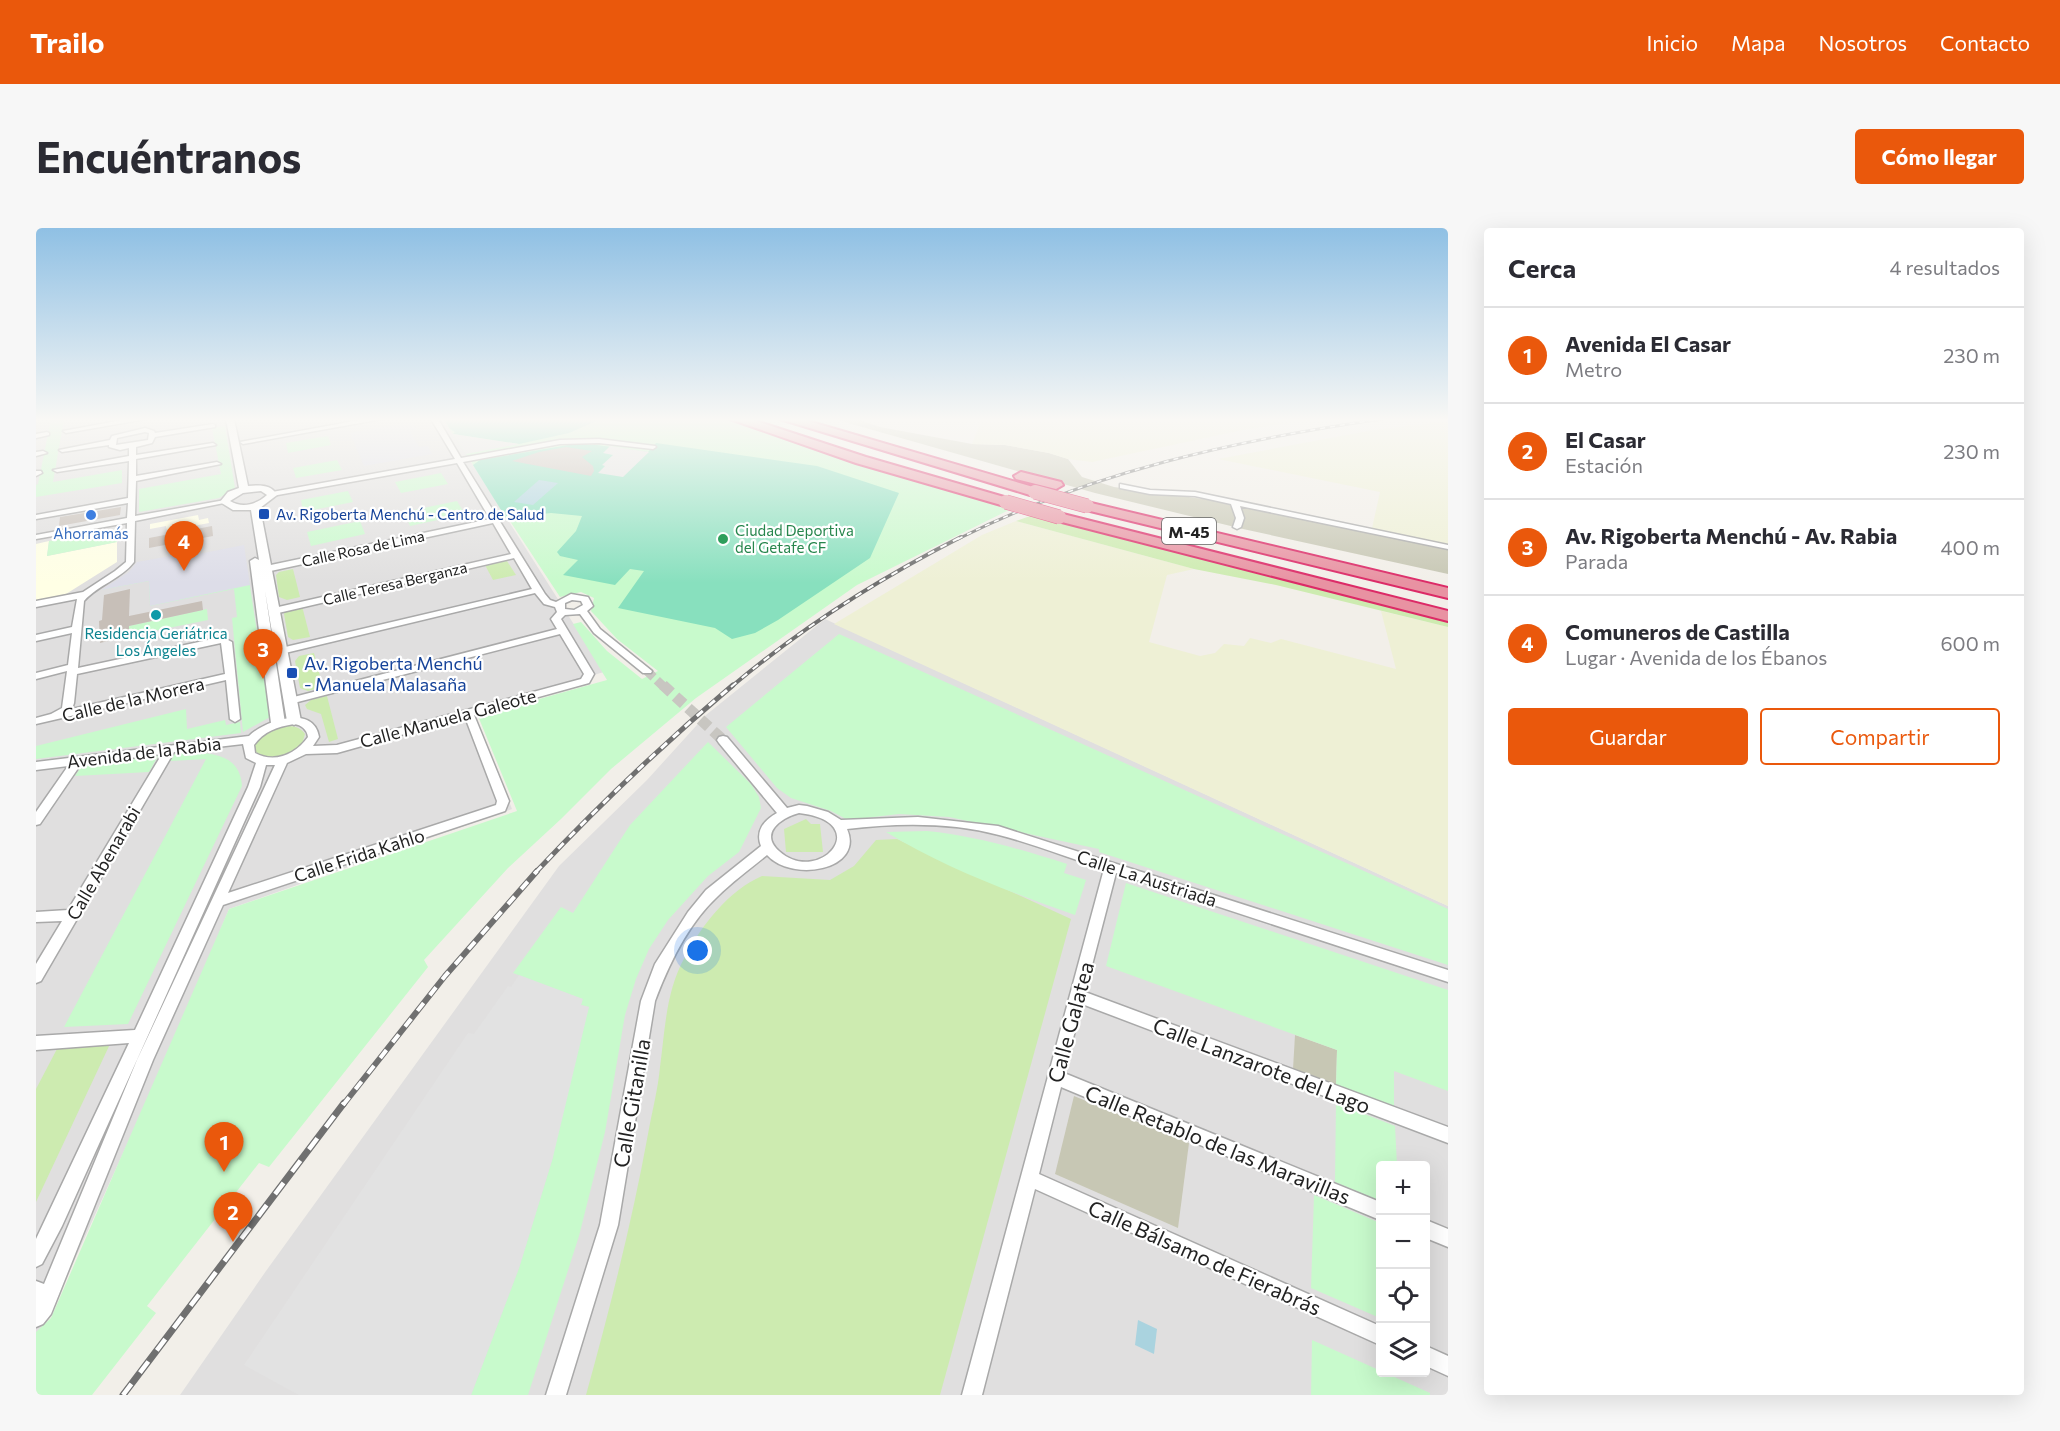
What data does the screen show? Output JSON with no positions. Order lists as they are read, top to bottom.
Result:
{
  "streets": {
    "highway": ["M-45"],
    "street": [
      "Calle Rosa de Lima",
      "Calle Teresa Berganza",
      "Calle de la Morera",
      "Calle Manuela Galeote",
      "Avenida de la Rabia",
      "Calle Frida Kahlo",
      "Calle Abenarabi",
      "Calle La Austriada",
      "Calle Galatea",
      "Calle Lanzarote del Lago",
      "Calle Gitanilla",
      "Calle Retablo de las Maravillas",
      "Calle Bálsamo de Fierabrás"
    ]
  },
  "crossings": [
    ["Calle Manuela Galeote", "Calle Frida Kahlo"],
    ["Avenida de la Rabia", "Calle Abenarabi"],
    ["Calle La Austriada", "Calle Galatea"],
    ["Calle La Austriada", "Calle Gitanilla"],
    ["Calle Galatea", "Calle Lanzarote del Lago"],
    ["Calle Galatea", "Calle Retablo de las Maravillas"],
    ["Calle Galatea", "Calle Bálsamo de Fierabrás"]
  ],
  "places": {
    "transit": ["Av. Rigoberta Menchú - Centro de Salud", "Av. Rigoberta Menchú - Manuela Malasaña"],
    "other": ["Ahorramás", "Ciudad Deportiva del Getafe CF", "Residencia Geriátrica Los Ángeles"]
  },
  "page": {
    "header": "Trailo",
    "nav": [
      "Inicio",
      "Mapa",
      "Nosotros",
      "Contacto"
    ],
    "buttons": [
      "Cómo llegar",
      ["Guardar", "Compartir"]
    ],
    "title": "Encuéntranos",
    "heading": ["Cerca", "4 resultados"],
    "list": [
      {
        "mark": "1",
        "name": "Avenida El Casar",
        "note": "Metro",
        "value": "230 m"
      },
      {
        "mark": "2",
        "name": "El Casar",
        "note": "Estación",
        "value": "230 m"
      },
      {
        "mark": "3",
        "name": "Av. Rigoberta Menchú - Av. Rabia",
        "note": "Parada",
        "value": "400 m"
      },
      {
        "mark": "4",
        "name": "Comuneros de Castilla",
        "note": "Lugar · Avenida de los Ébanos",
        "value": "600 m"
      }
    ],
    "pins": [
      "4",
      "3",
      "1",
      "2"
    ],
    "map_buttons": ["+", "−"]
  }
}
